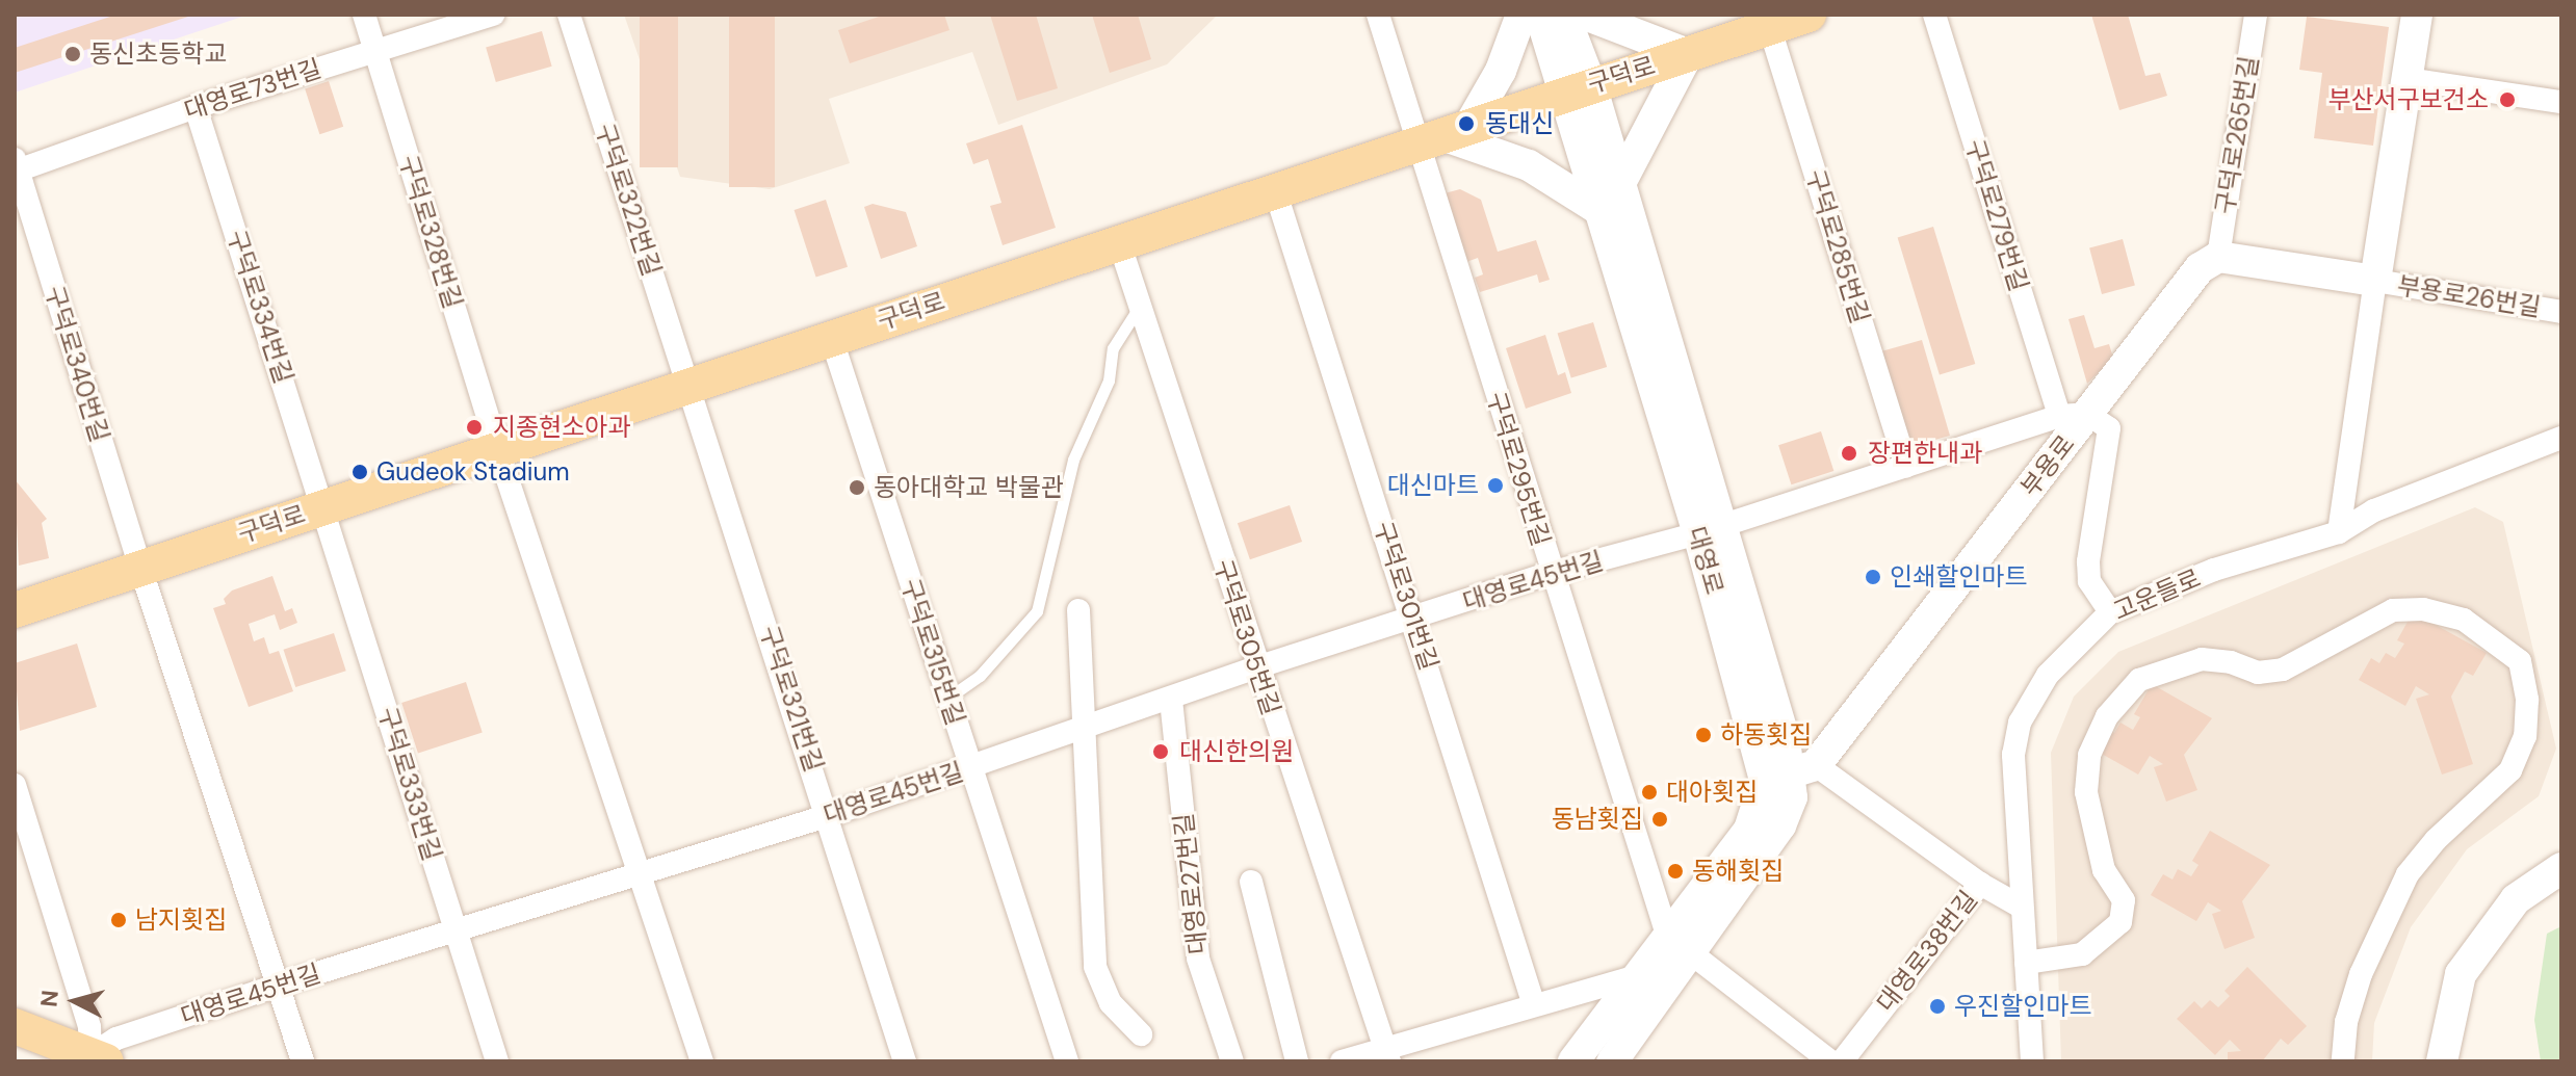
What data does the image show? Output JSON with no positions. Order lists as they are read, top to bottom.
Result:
{
  "streets": {
    "main road": ["구덕로", "부용로", "대영로"],
    "street": [
      "대영로73번길",
      "구덕로265번길",
      "구덕로322번길",
      "구덕로279번길",
      "구덕로328번길",
      "구덕로285번길",
      "부용로26번길",
      "구덕로334번길",
      "구덕로340번길",
      "구덕로295번길",
      "대영로45번길",
      "고운들로",
      "구덕로301번길",
      "구덕로305번길",
      "구덕로315번길",
      "구덕로321번길",
      "구덕로333번길",
      "대영로27번길",
      "대영로38번길"
    ]
  },
  "crossings": [
    ["구덕로", "구덕로322번길"],
    ["구덕로", "구덕로328번길"],
    ["구덕로", "구덕로285번길"],
    ["구덕로", "구덕로334번길"],
    ["구덕로", "구덕로340번길"],
    ["구덕로", "구덕로295번길"],
    ["구덕로", "대영로"],
    ["구덕로", "구덕로301번길"],
    ["구덕로", "구덕로305번길"],
    ["구덕로", "구덕로315번길"],
    ["구덕로", "구덕로321번길"],
    ["구덕로", "구덕로333번길"],
    ["대영로73번길", "구덕로328번길"],
    ["대영로73번길", "구덕로334번길"],
    ["대영로73번길", "구덕로340번길"],
    ["구덕로265번길", "부용로"],
    ["구덕로322번길", "구덕로321번길"],
    ["구덕로279번길", "부용로"],
    ["구덕로279번길", "대영로45번길"],
    ["구덕로328번길", "대영로45번길"],
    ["구덕로285번길", "대영로45번길"],
    ["구덕로334번길", "구덕로333번길"],
    ["구덕로340번길", "대영로45번길"],
    ["부용로", "대영로"],
    ["부용로", "대영로45번길"],
    ["부용로", "대영로38번길"],
    ["구덕로295번길", "대영로"],
    ["구덕로295번길", "대영로45번길"],
    ["대영로", "대영로45번길"],
    ["대영로", "대영로38번길"],
    ["대영로45번길", "구덕로301번길"],
    ["대영로45번길", "구덕로305번길"],
    ["대영로45번길", "구덕로315번길"],
    ["대영로45번길", "구덕로321번길"],
    ["대영로45번길", "구덕로333번길"],
    ["대영로45번길", "대영로27번길"]
  ],
  "places": [
    "동신초등학교",
    "부산서구보건소",
    "동대신",
    "지종현소아과",
    "장편한내과",
    "Gudeok Stadium",
    "대신마트",
    "동아대학교 박물관",
    "인쇄할인마트",
    "하동횟집",
    "대신한의원",
    "대아횟집",
    "동남횟집",
    "동해횟집",
    "남지횟집",
    "우진할인마트"
  ],
  "north": "left"
}
